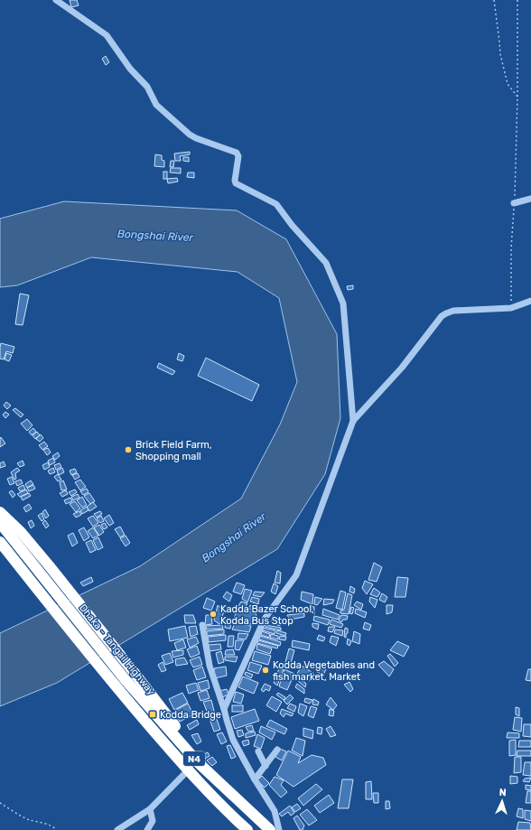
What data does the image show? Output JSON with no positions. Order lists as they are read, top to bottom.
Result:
{
  "streets": {
    "highway": ["Dhaka - Tangail Highway", "N4"]
  },
  "water": ["Bongshai River"],
  "places": {
    "other": ["Brick Field Farm, Shopping mall", "Kadda Bazer School, Kodda Bus Stop", "Kodda Vegetables and fish market, Market"],
    "transit": ["Kodda Bridge"]
  },
  "north": "top"
}
